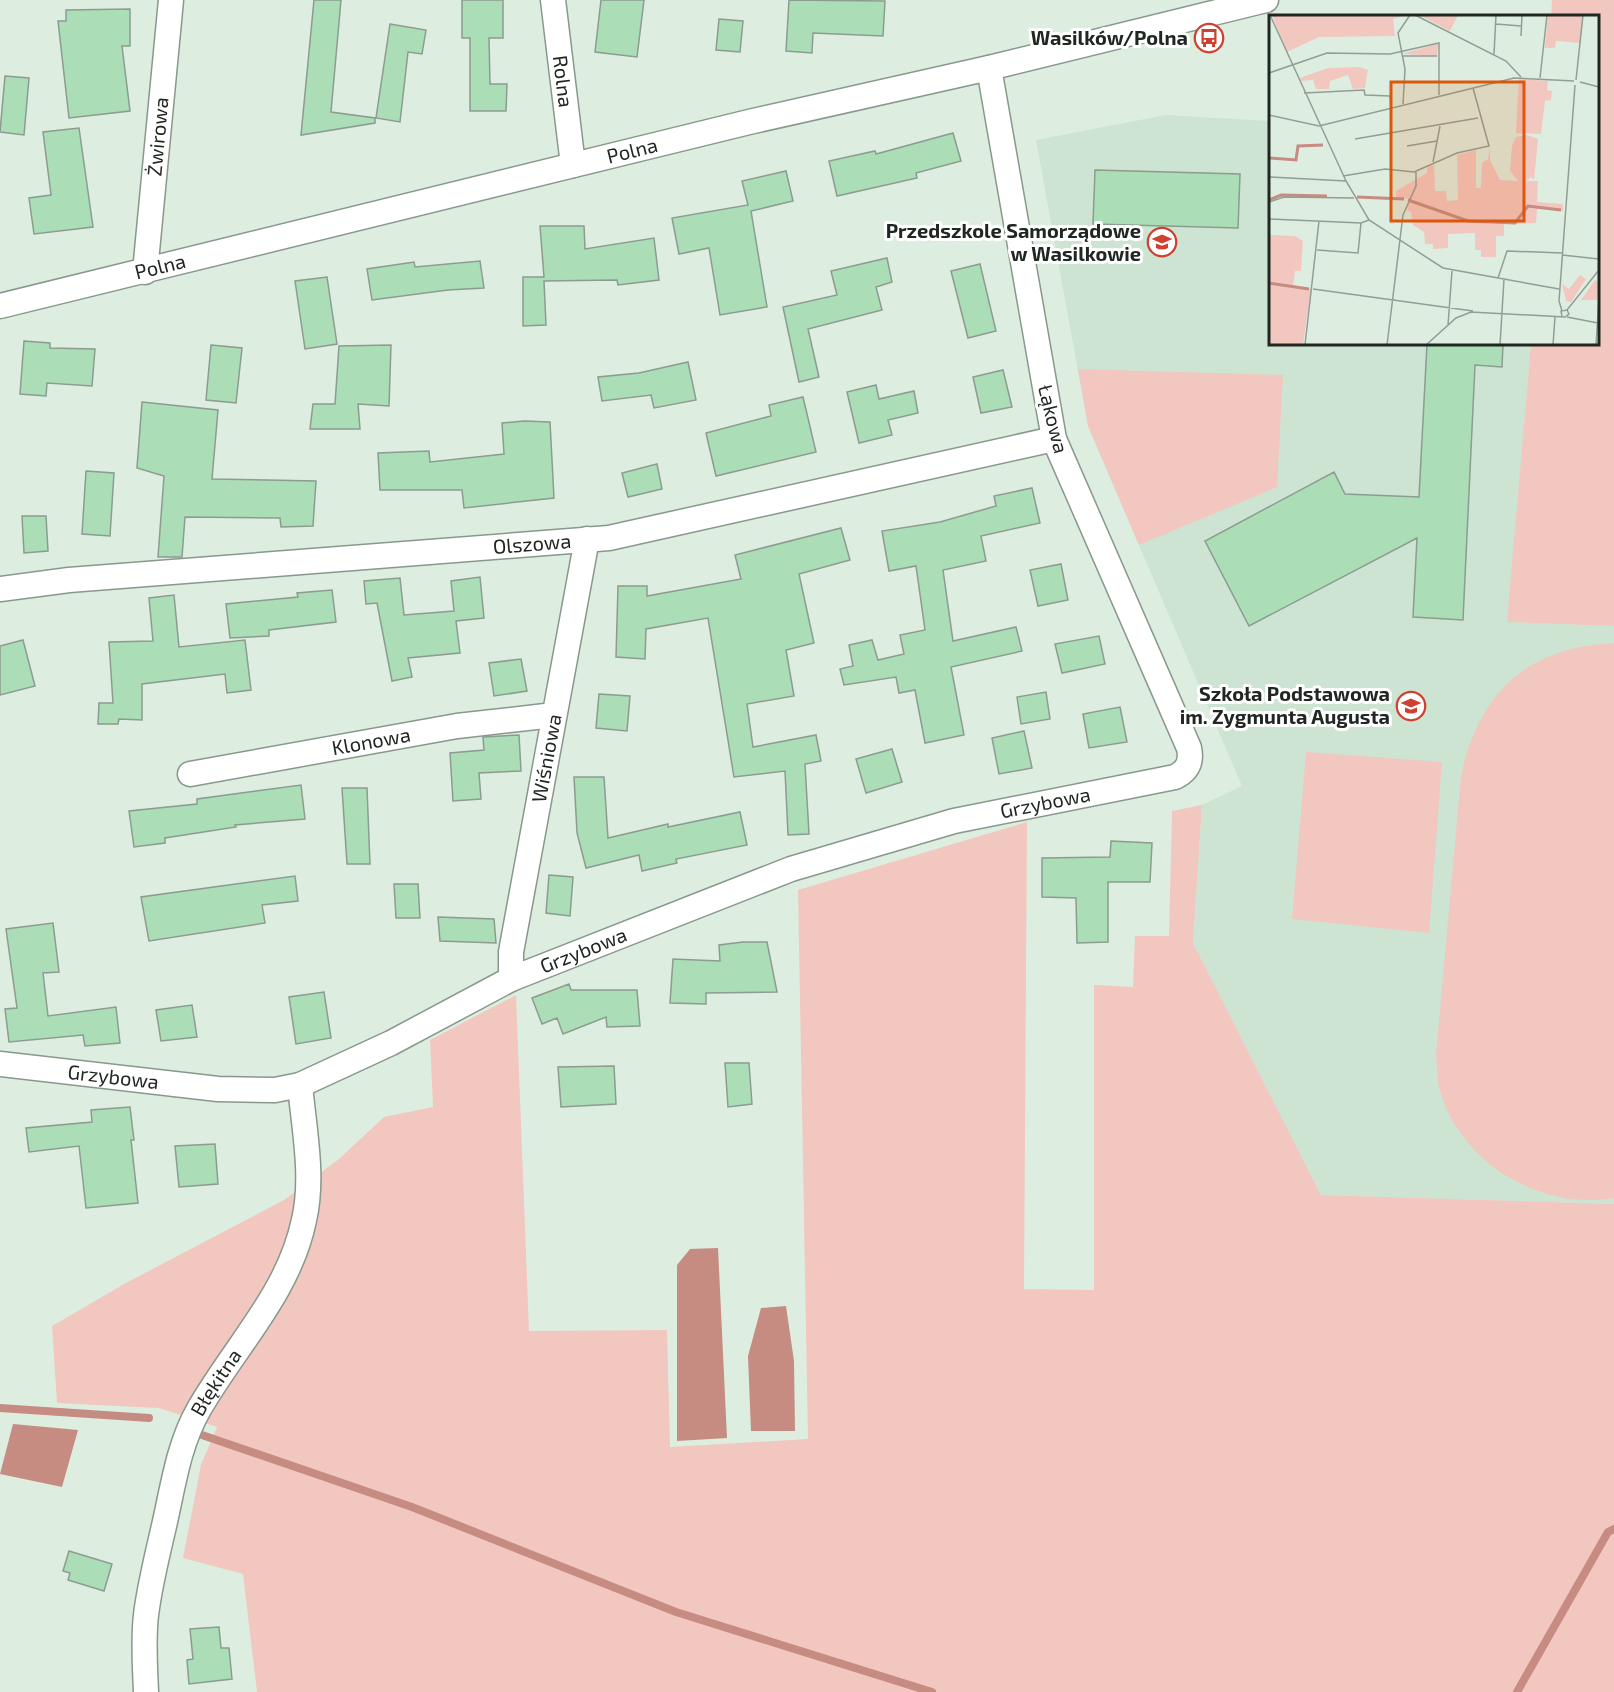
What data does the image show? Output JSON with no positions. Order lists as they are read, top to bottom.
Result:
{
  "streets": {
    "street": [
      "Rolna",
      "Żwirowa",
      "Polna",
      "Łąkowa",
      "Olszowa",
      "Klonowa",
      "Wiśniowa",
      "Grzybowa",
      "Błękitna"
    ]
  },
  "crossings": [
    ["Rolna", "Polna"],
    ["Żwirowa", "Polna"],
    ["Polna", "Łąkowa"],
    ["Łąkowa", "Olszowa"],
    ["Łąkowa", "Grzybowa"],
    ["Olszowa", "Wiśniowa"],
    ["Klonowa", "Wiśniowa"],
    ["Wiśniowa", "Grzybowa"],
    ["Grzybowa", "Błękitna"]
  ],
  "places": {
    "bus stop": ["Wasilków/Polna"],
    "school or university": ["Przedszkole Samorządowe w Wasilkowie", "Szkoła Podstawowa im. Zygmunta Augusta"]
  }
}
